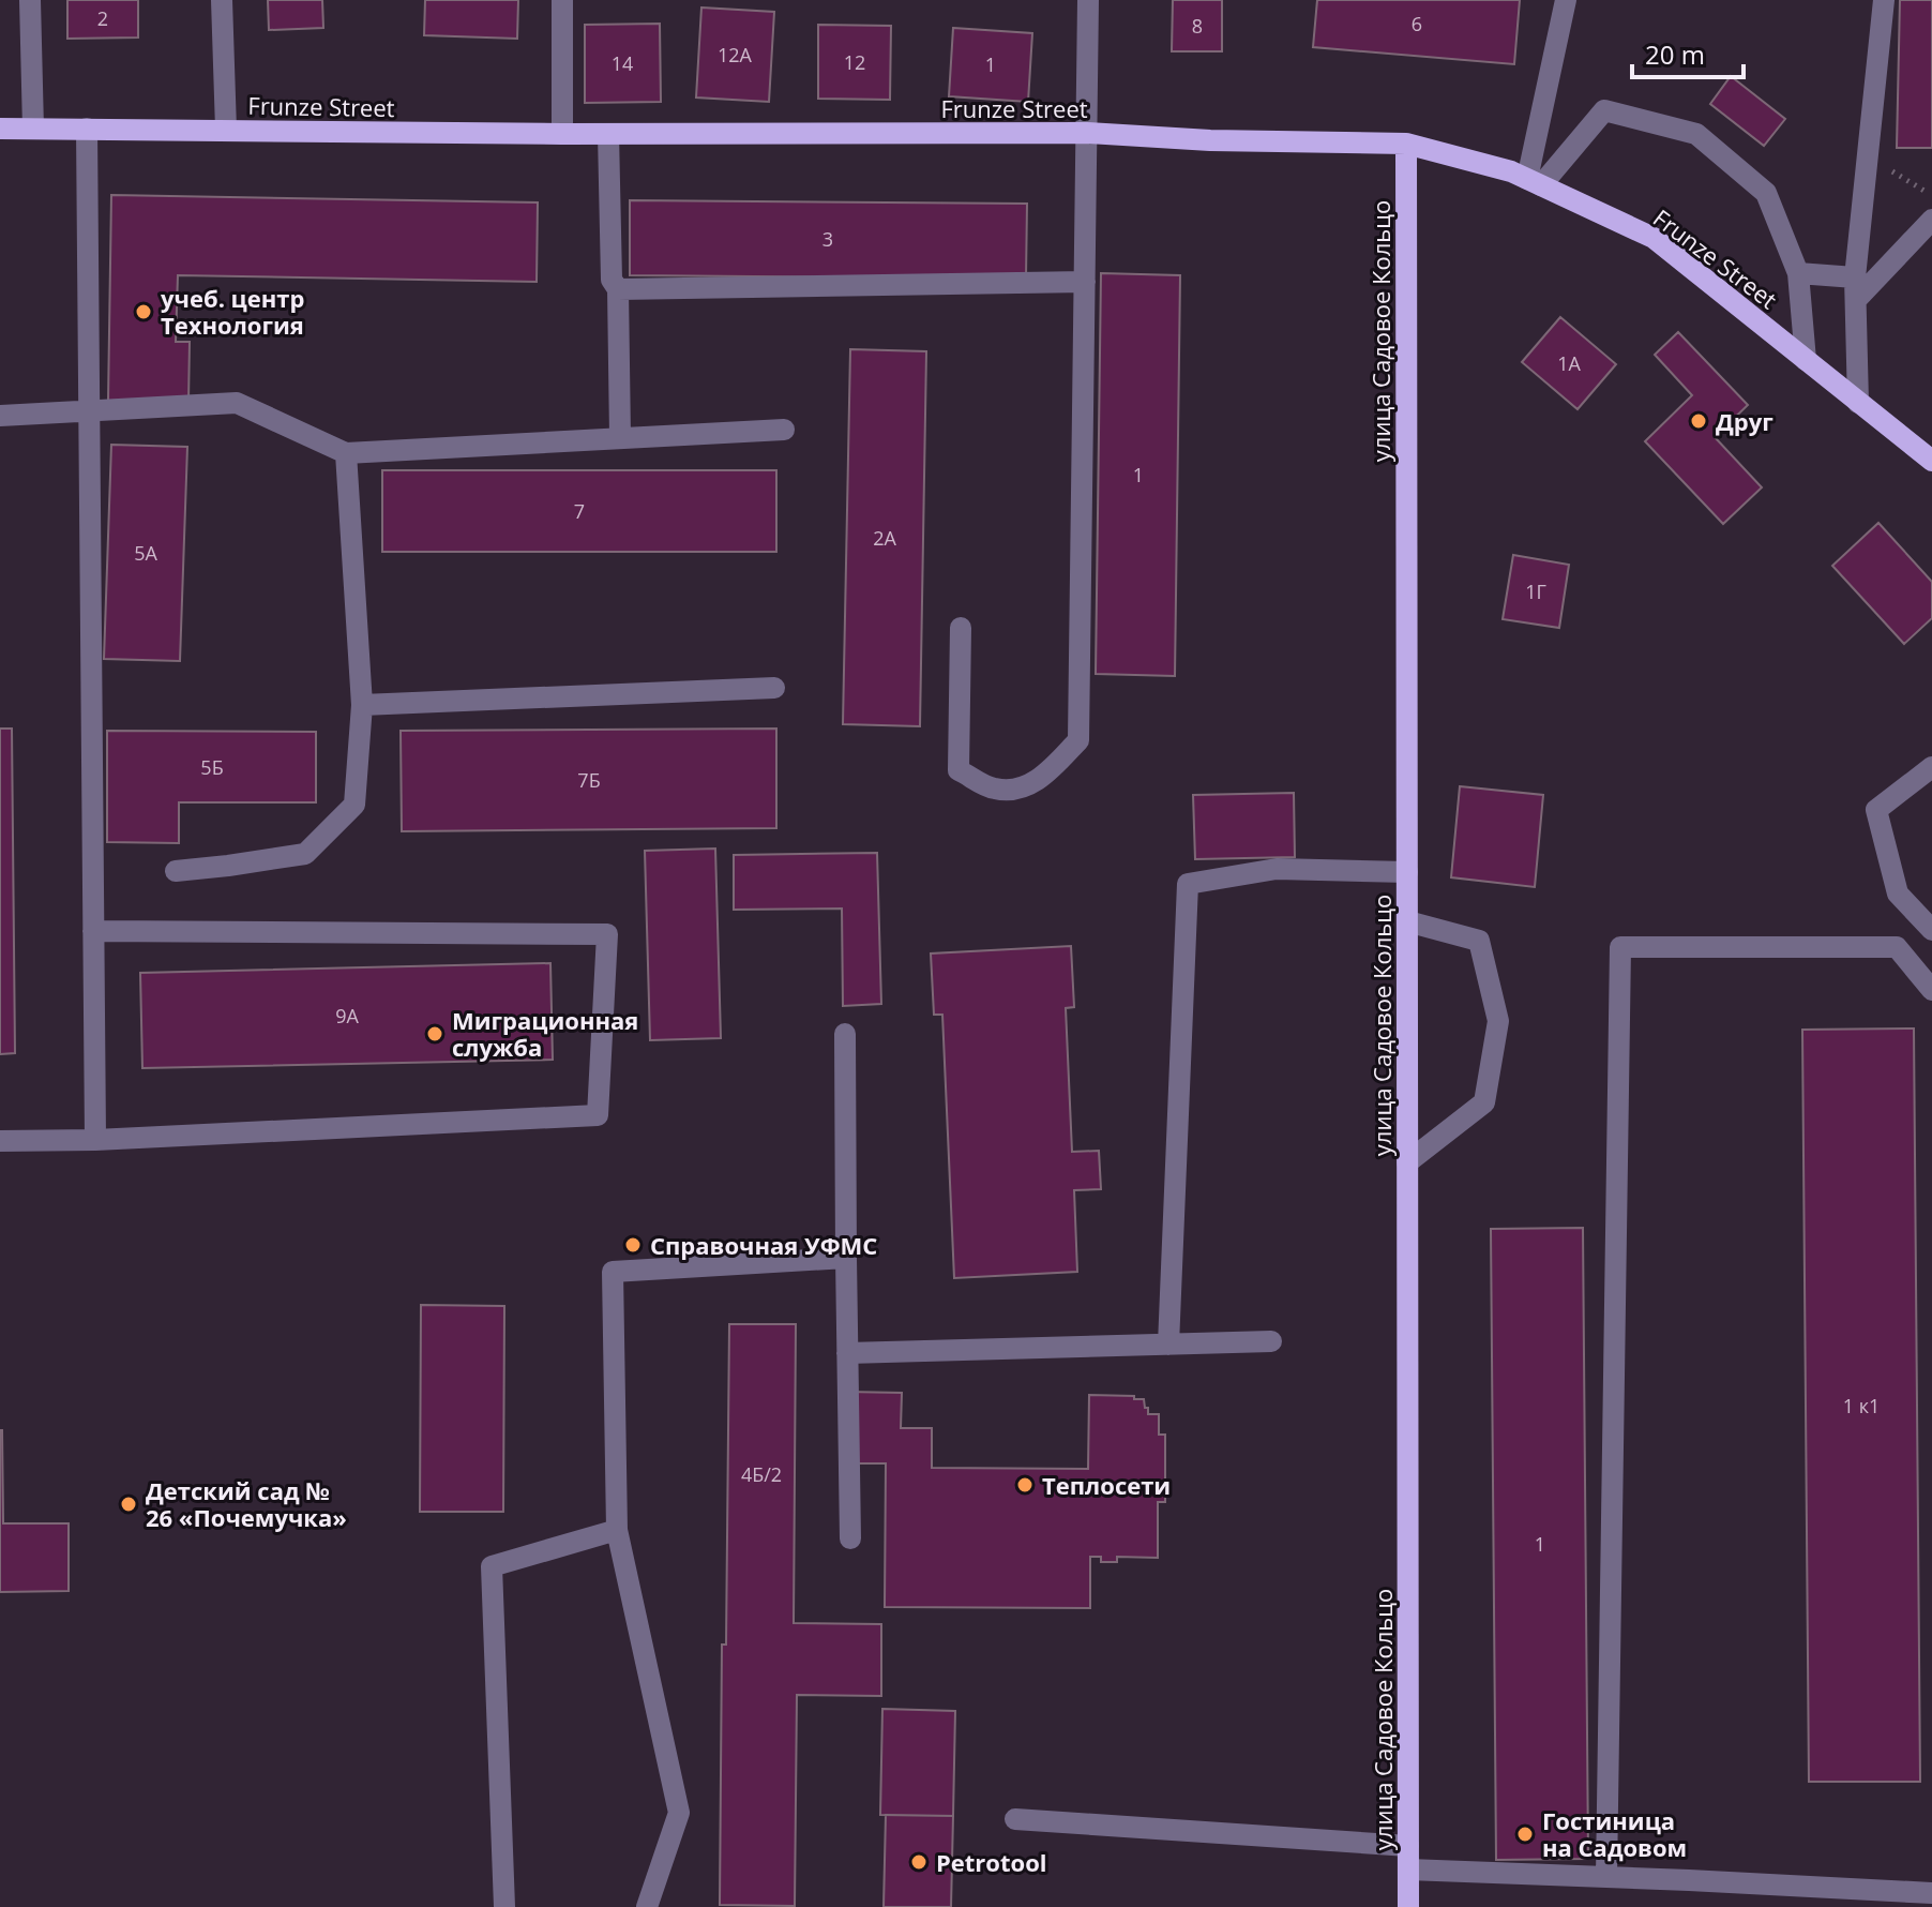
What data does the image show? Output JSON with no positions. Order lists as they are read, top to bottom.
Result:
{
  "streets": {
    "main road": ["Frunze Street", "улица Садовое Кольцо"]
  },
  "crossings": [
    ["Frunze Street", "улица Садовое Кольцо"]
  ],
  "places": [
    "учеб. центр Технология",
    "Друг",
    "Миграционная служба",
    "Справочная УФМС",
    "Теплосети",
    "Детский сад № 26 «Почемучка»",
    "Гостиница на Садовом",
    "Petrotool"
  ],
  "house_numbers": [
    "2",
    "6",
    "8",
    "12А",
    "12",
    "14",
    "1",
    "3",
    "1А",
    "1",
    "7",
    "2А",
    "5А",
    "1Г",
    "5Б",
    "7Б",
    "9А",
    "1 к1",
    "4Б/2",
    "1"
  ],
  "scale_bar": "20 m"
}
